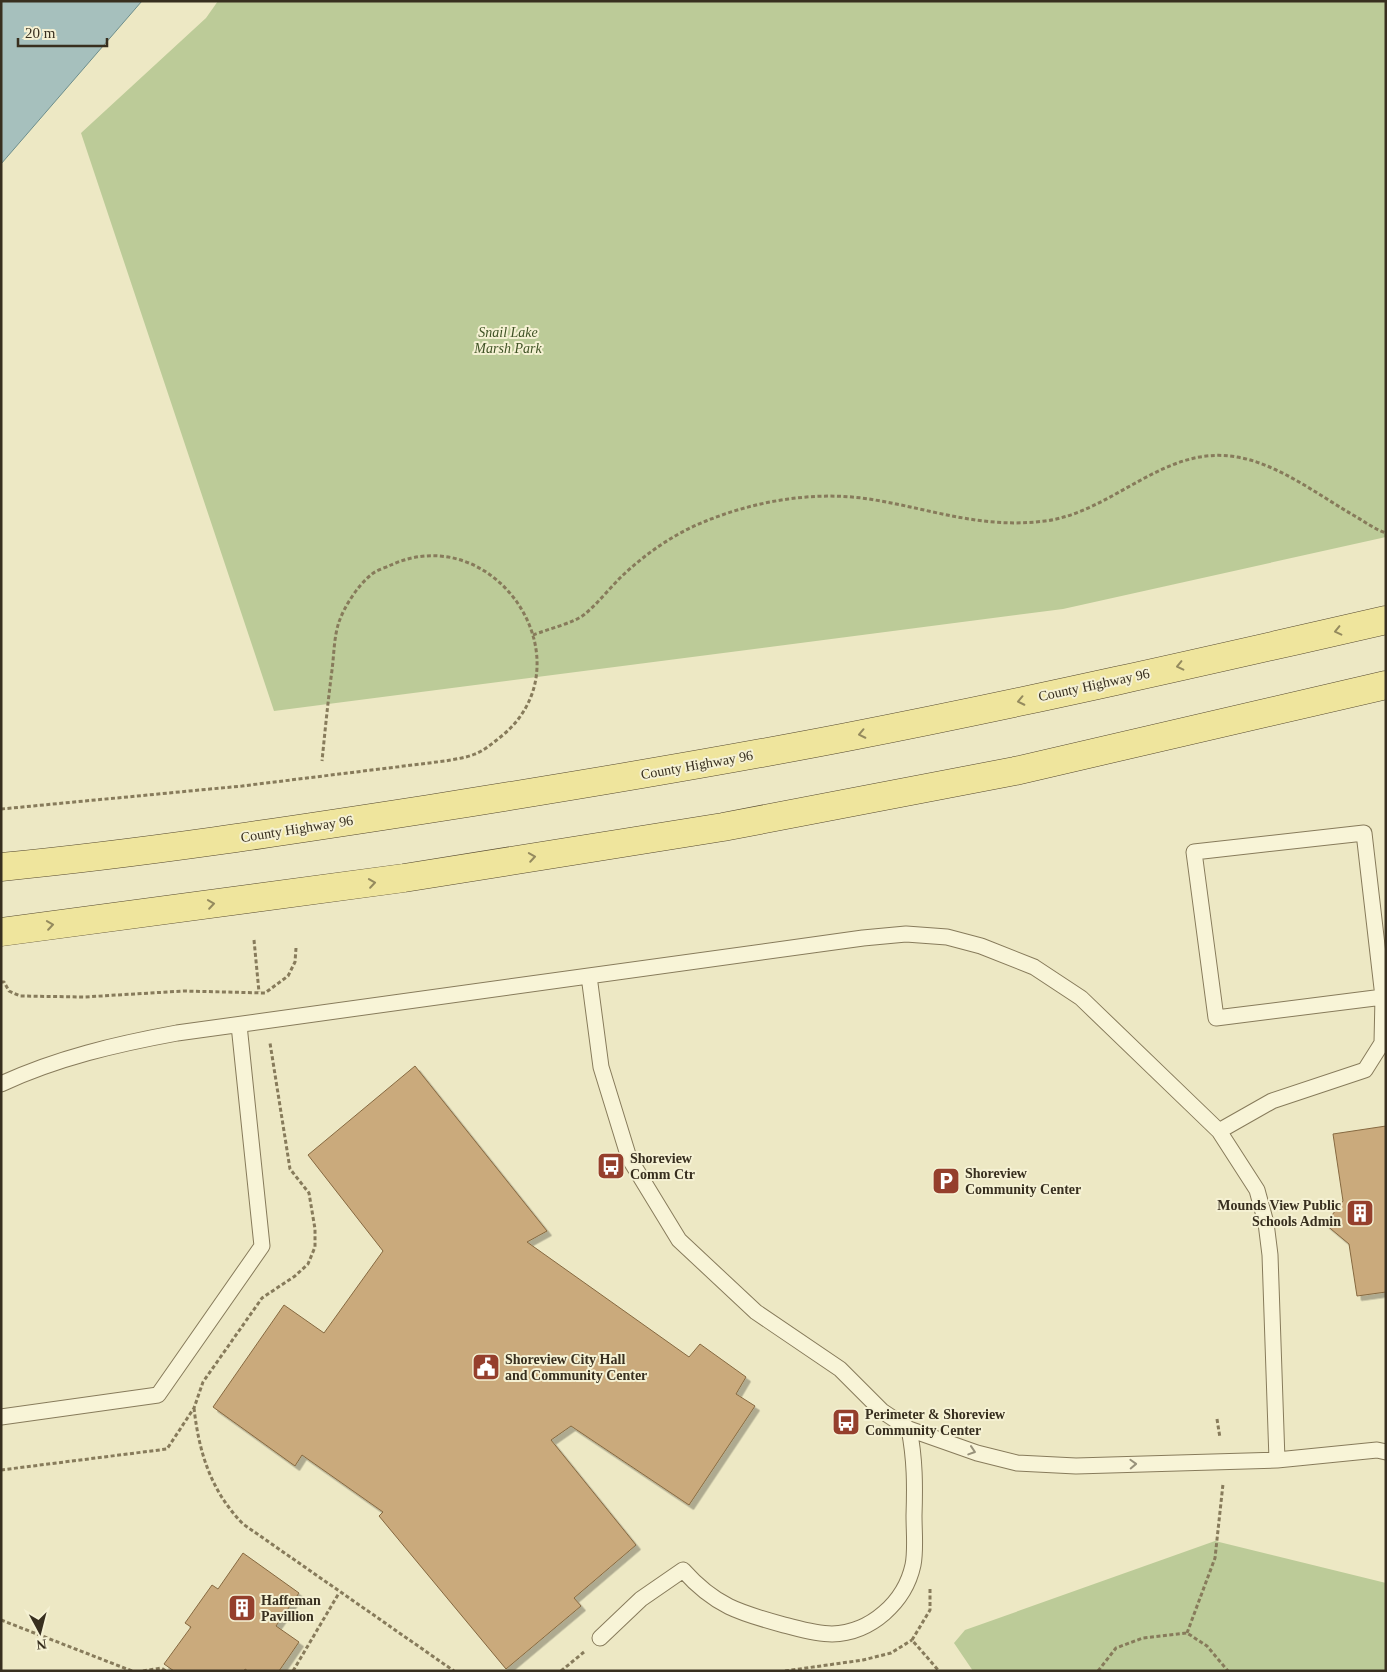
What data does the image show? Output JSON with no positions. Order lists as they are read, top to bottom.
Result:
{
  "streets": {
    "main road": ["County Highway 96"]
  },
  "parks": ["Snail Lake Marsh Park"],
  "places": {
    "bus stop": ["Shoreview Comm Ctr", "Perimeter & Shoreview Community Center"],
    "parking": ["Shoreview Community Center"],
    "building": ["Mounds View Public Schools Admin", "Haffeman Pavillion"],
    "public building": ["Shoreview City Hall and Community Center"]
  },
  "scale_bar": "20 m",
  "north": "bottom"
}
